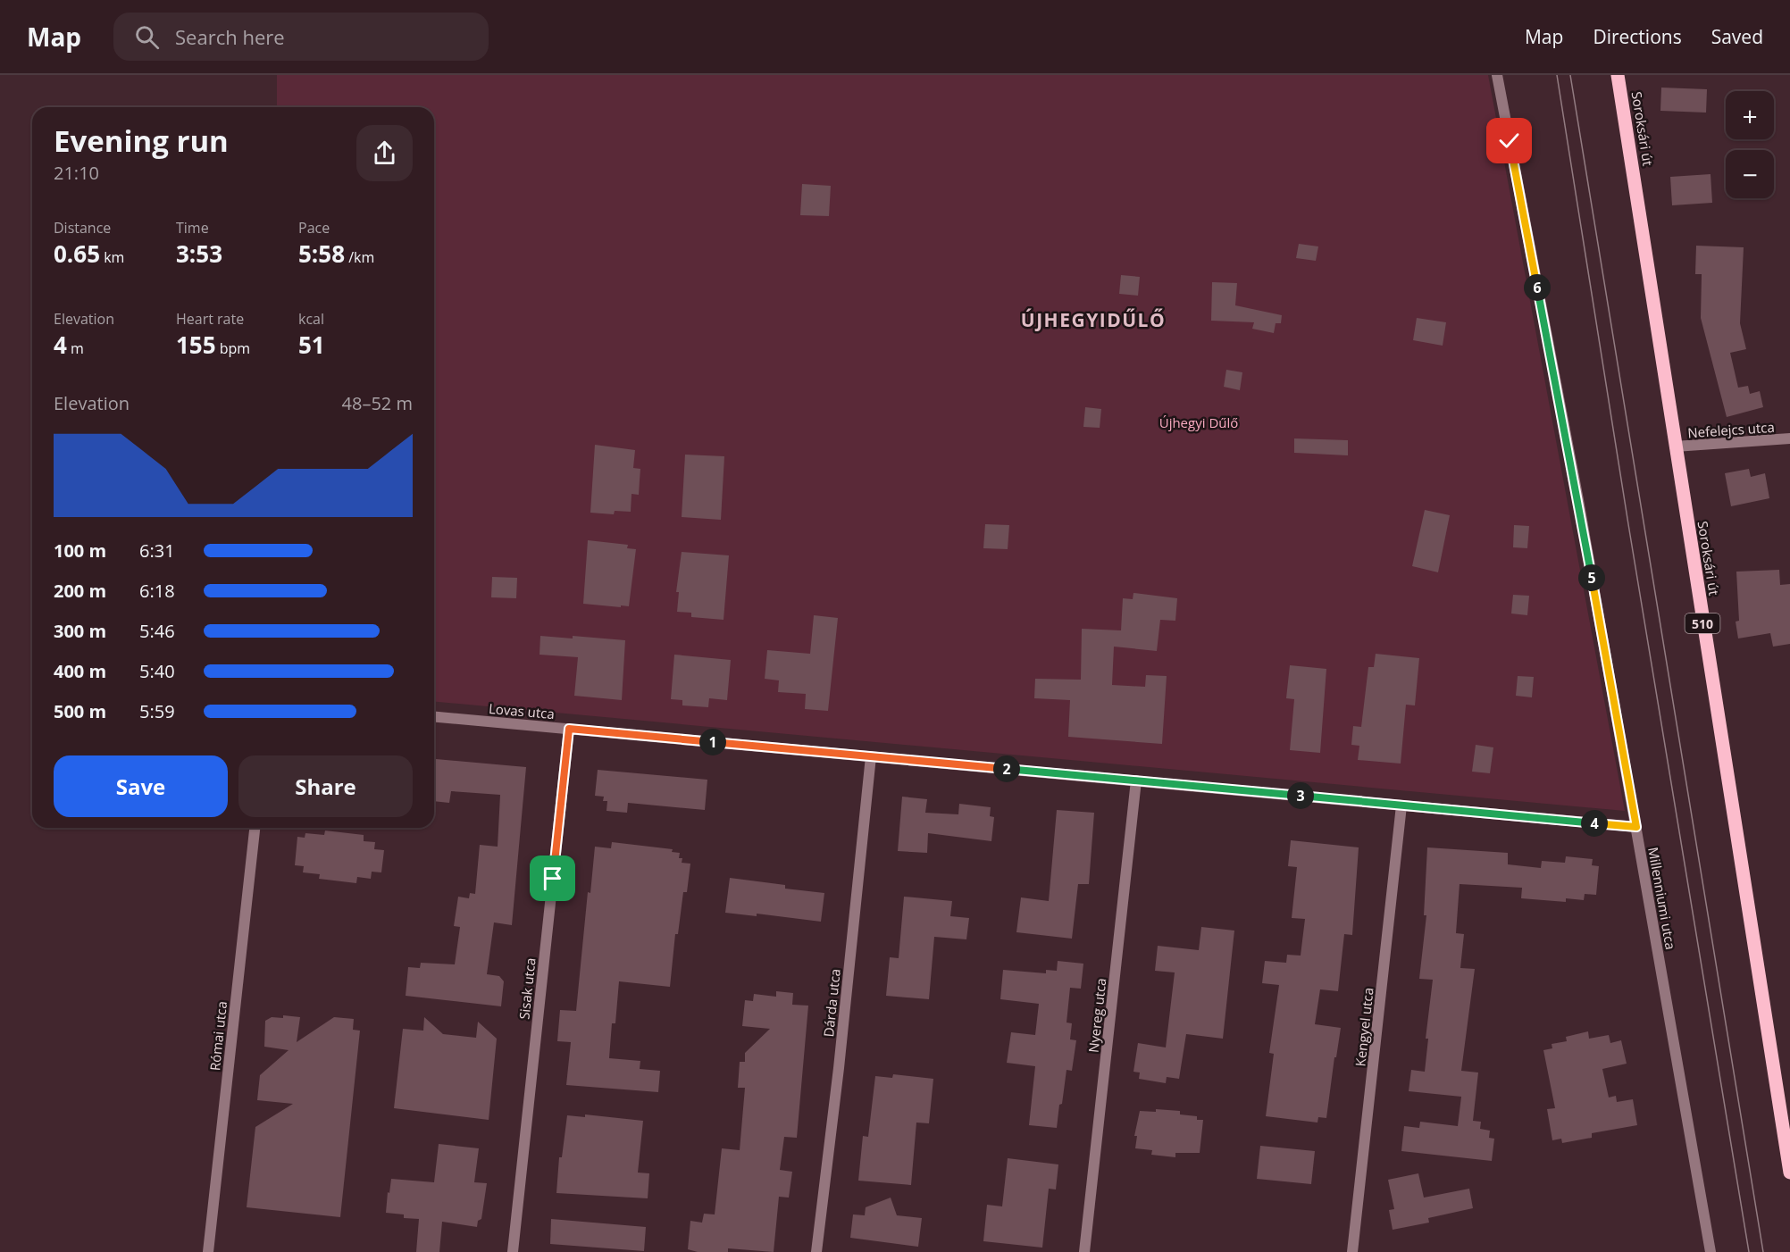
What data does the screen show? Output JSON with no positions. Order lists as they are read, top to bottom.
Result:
{
  "streets": {
    "main road": ["Soroksári út", "510"],
    "street": [
      "Nefelejcs utca",
      "Lovas utca",
      "Millenniumi utca",
      "Sisak utca",
      "Dárda utca",
      "Nyereg utca",
      "Kengyel utca",
      "Római utca"
    ]
  },
  "crossings": [
    ["Soroksári út", "Nefelejcs utca"],
    ["Lovas utca", "Millenniumi utca"],
    ["Lovas utca", "Sisak utca"],
    ["Lovas utca", "Dárda utca"],
    ["Lovas utca", "Nyereg utca"],
    ["Lovas utca", "Kengyel utca"]
  ],
  "districts": ["ÚJHEGYIDŰLŐ"],
  "parks": ["Újhegyi Dűlő"],
  "page": {
    "header": "Map",
    "search": "Search here",
    "nav": ["Map", "Directions", "Saved"],
    "map_buttons": ["+", "−"],
    "heading": ["Evening run", "21:10"],
    "stats": [
      ["Distance", "0.65 km"],
      ["Time", "3:53"],
      ["Pace", "5:58 /km"],
      ["Elevation", "4 m"],
      ["Heart rate", "155 bpm"],
      ["kcal", "51"]
    ],
    "pins": [
      "6",
      "5",
      "1",
      "2",
      "3",
      "4"
    ],
    "chart": ["Elevation", "48–52 m"],
    "list": [
      {
        "name": "100 m",
        "note": "6:31"
      },
      {
        "name": "200 m",
        "note": "6:18"
      },
      {
        "name": "300 m",
        "note": "5:46"
      },
      {
        "name": "400 m",
        "note": "5:40"
      },
      {
        "name": "500 m",
        "note": "5:59"
      }
    ],
    "buttons": ["Save", "Share"]
  }
}
